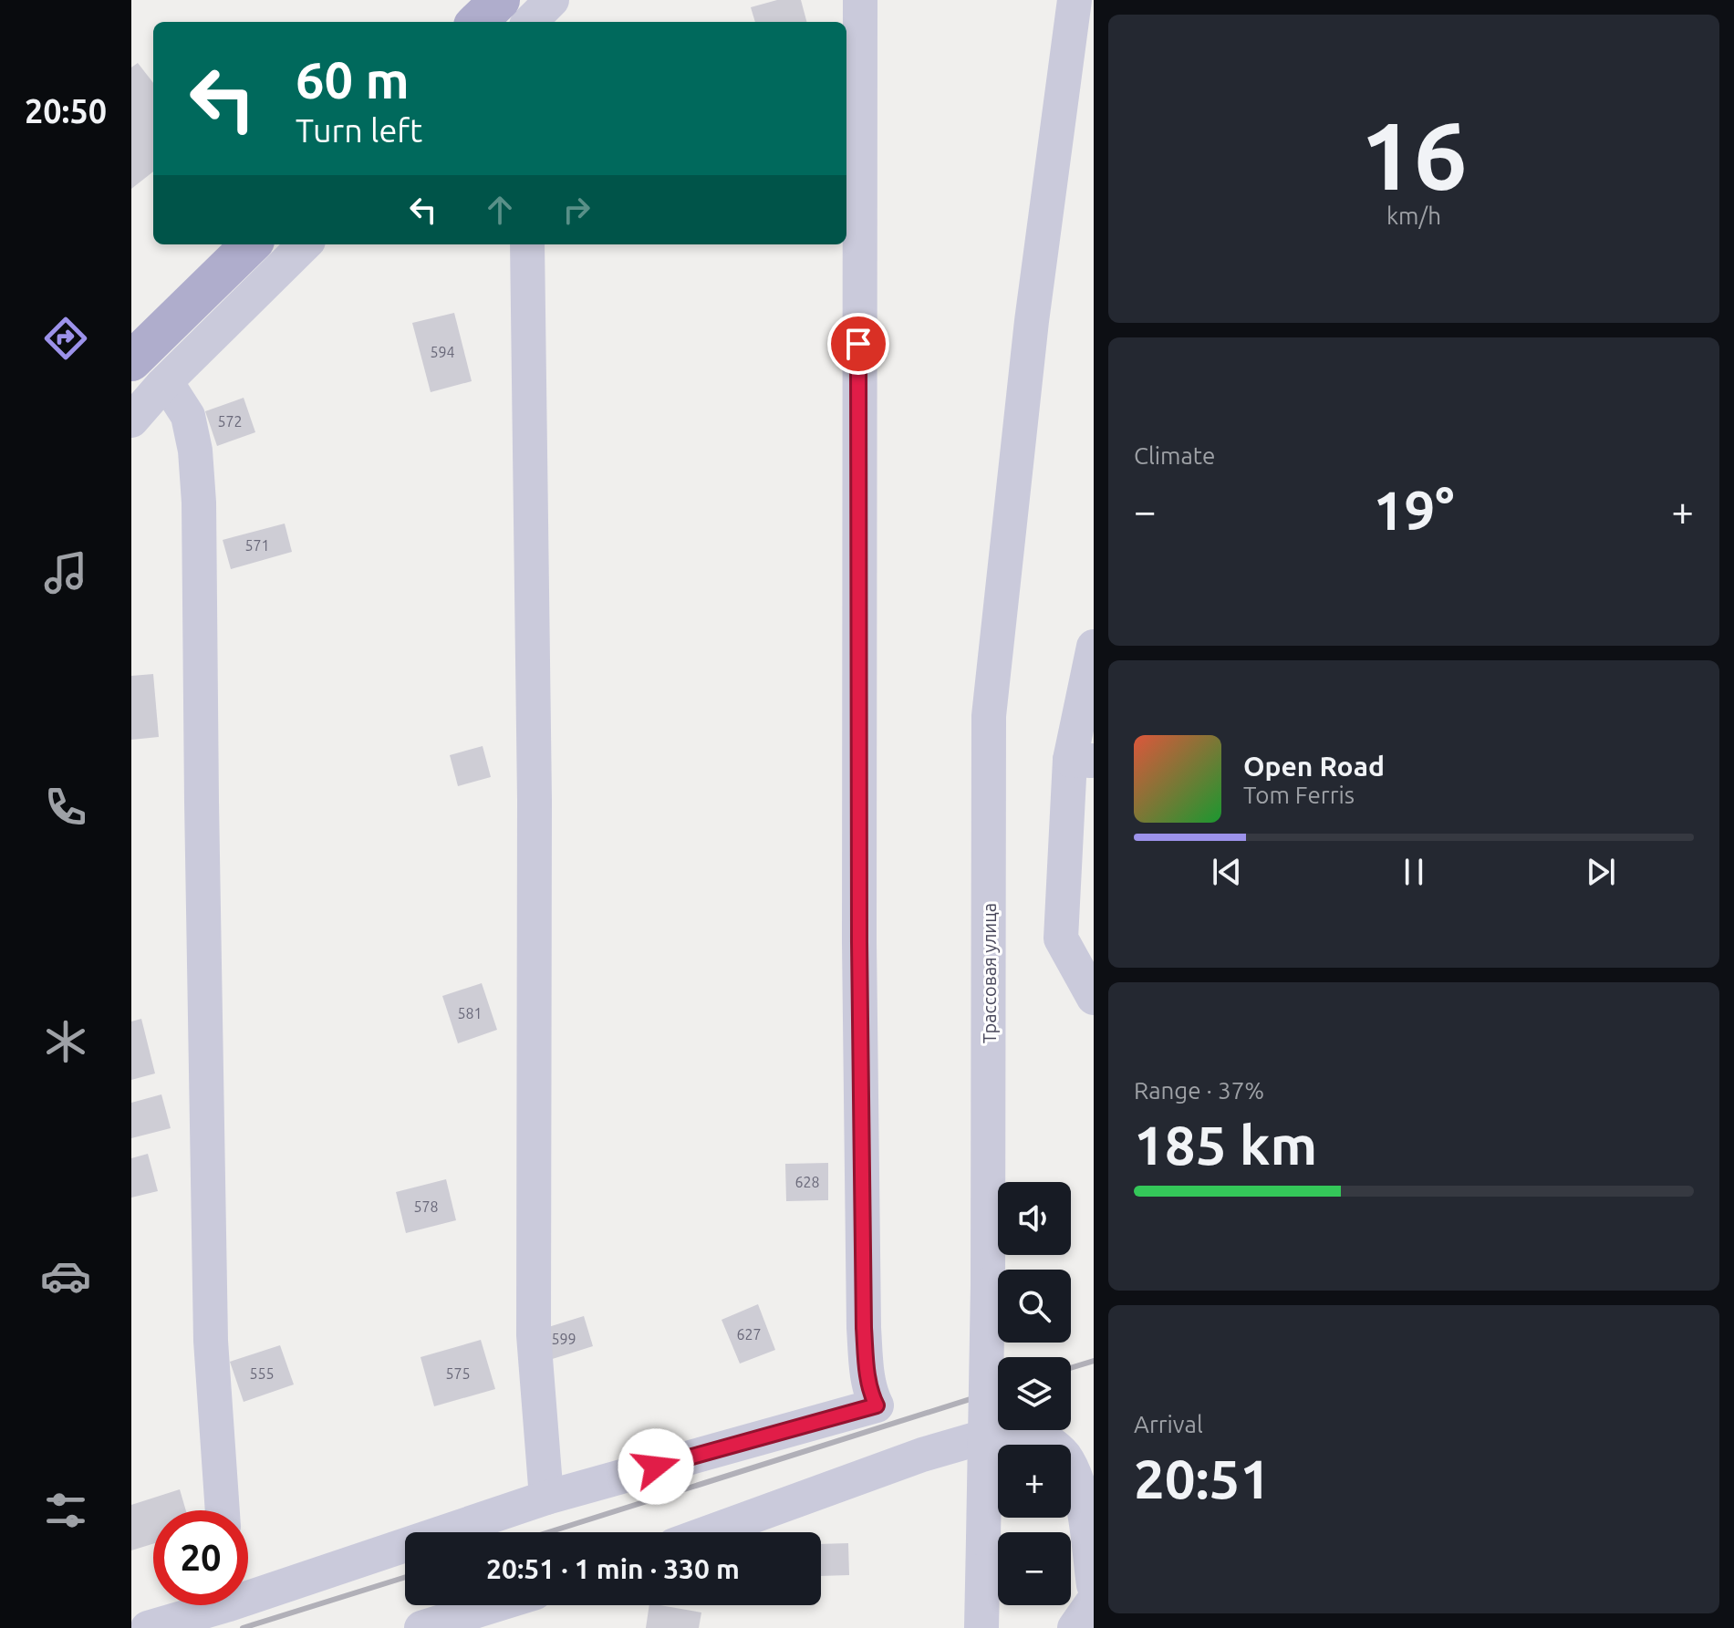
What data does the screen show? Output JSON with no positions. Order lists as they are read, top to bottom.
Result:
{
  "streets": {
    "street": ["Трассовая улица"]
  },
  "house_numbers": [
    "594",
    "572",
    "571",
    "581",
    "628",
    "578",
    "627",
    "599",
    "555",
    "575"
  ],
  "page": {
    "tabs": "20:50",
    "tile": [
      ["16", "km/h"],
      "Climate",
      ["Range · 37%", "185 km"],
      ["Arrival", "20:51"]
    ],
    "turn": ["60 m", "Turn left"],
    "heat": ["−", "19°", "+"],
    "song": ["Open Road", "Tom Ferris"],
    "map_buttons": ["+", "−"],
    "limit": "20",
    "trip": "20:51 · 1 min · 330 m"
  }
}
